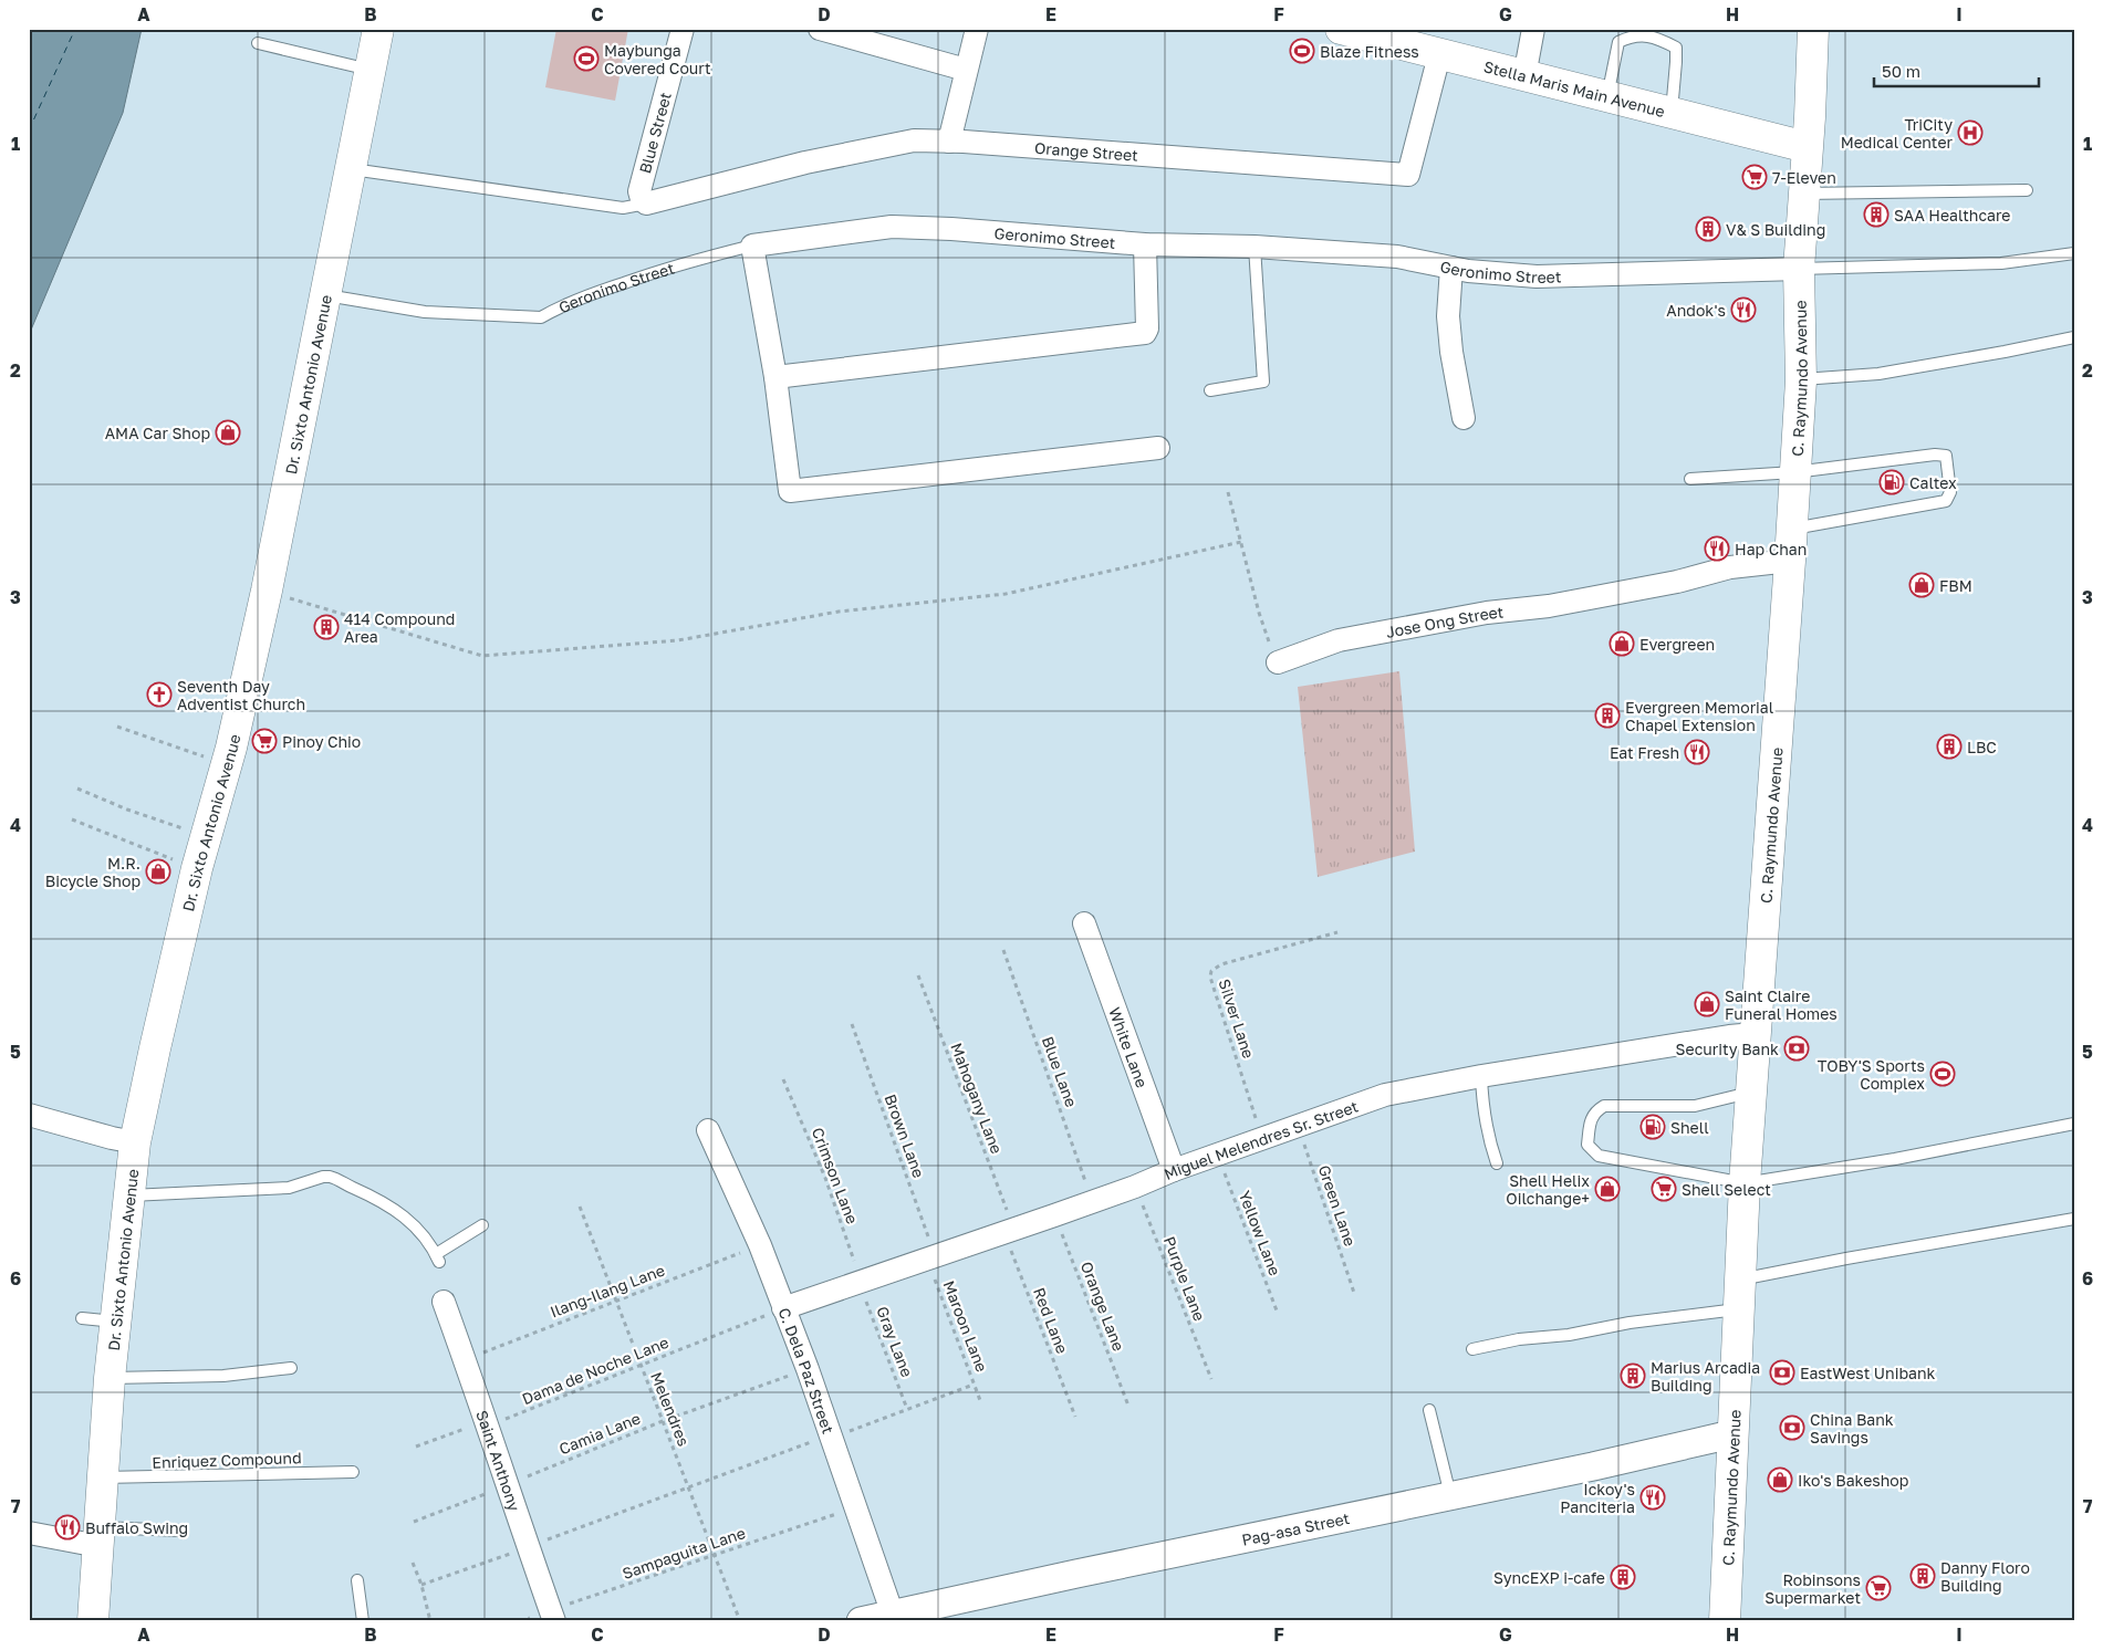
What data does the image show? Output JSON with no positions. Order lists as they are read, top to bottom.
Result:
{
  "streets": {
    "main road": ["Stella Maris Main Avenue", "C. Raymundo Avenue", "Dr. Sixto Antonio Avenue"],
    "street": [
      "Blue Street",
      "Orange Street",
      "Geronimo Street",
      "Jose Ong Street",
      "White Lane",
      "Miguel Melendres Sr. Street",
      "C. Dela Paz Street",
      "Saint Anthony",
      "Pag-asa Street"
    ],
    "lane": ["Enriquez Compound"],
    "path": [
      "Silver Lane",
      "Blue Lane",
      "Mahogany Lane",
      "Brown Lane",
      "Crimson Lane",
      "Green Lane",
      "Yellow Lane",
      "Purple Lane",
      "Ilang-Ilang Lane",
      "Orange Lane",
      "Red Lane",
      "Maroon Lane",
      "Gray Lane",
      "Dama de Noche Lane",
      "Melendres",
      "Camia Lane",
      "Sampaguita Lane"
    ]
  },
  "crossings": [
    ["Stella Maris Main Avenue", "Orange Street"],
    ["Stella Maris Main Avenue", "C. Raymundo Avenue"],
    ["Blue Street", "Orange Street"],
    ["Geronimo Street", "C. Raymundo Avenue"],
    ["Geronimo Street", "Dr. Sixto Antonio Avenue"],
    ["C. Raymundo Avenue", "Jose Ong Street"],
    ["C. Raymundo Avenue", "Miguel Melendres Sr. Street"],
    ["C. Raymundo Avenue", "Pag-asa Street"],
    ["Dr. Sixto Antonio Avenue", "Enriquez Compound"],
    ["Silver Lane", "Miguel Melendres Sr. Street"],
    ["White Lane", "Miguel Melendres Sr. Street"],
    ["Blue Lane", "Miguel Melendres Sr. Street"],
    ["Mahogany Lane", "Miguel Melendres Sr. Street"],
    ["Mahogany Lane", "Red Lane"],
    ["Brown Lane", "Miguel Melendres Sr. Street"],
    ["Brown Lane", "Maroon Lane"],
    ["Miguel Melendres Sr. Street", "Crimson Lane"],
    ["Miguel Melendres Sr. Street", "Green Lane"],
    ["Miguel Melendres Sr. Street", "Purple Lane"],
    ["Miguel Melendres Sr. Street", "Orange Lane"],
    ["Miguel Melendres Sr. Street", "Red Lane"],
    ["Miguel Melendres Sr. Street", "Maroon Lane"],
    ["Miguel Melendres Sr. Street", "Gray Lane"],
    ["Miguel Melendres Sr. Street", "Dama de Noche Lane"],
    ["Miguel Melendres Sr. Street", "C. Dela Paz Street"],
    ["Crimson Lane", "Gray Lane"],
    ["Ilang-Ilang Lane", "C. Dela Paz Street"],
    ["Ilang-Ilang Lane", "Melendres"],
    ["Ilang-Ilang Lane", "Saint Anthony"],
    ["Dama de Noche Lane", "C. Dela Paz Street"],
    ["Dama de Noche Lane", "Melendres"],
    ["Dama de Noche Lane", "Saint Anthony"],
    ["C. Dela Paz Street", "Pag-asa Street"],
    ["C. Dela Paz Street", "Sampaguita Lane"],
    ["Melendres", "Camia Lane"],
    ["Melendres", "Sampaguita Lane"],
    ["Camia Lane", "Saint Anthony"],
    ["Saint Anthony", "Sampaguita Lane"]
  ],
  "places": {
    "sports": ["Blaze Fitness", "Maybunga Covered Court", "TOBY'S Sports Complex"],
    "hospital": ["TriCity Medical Center"],
    "supermarket": [
      "7-Eleven",
      "Pinoy Chio",
      "Shell Select",
      "Robinsons Supermarket"
    ],
    "building": [
      "SAA Healthcare",
      "V& S Building",
      "414 Compound Area",
      "Evergreen Memorial Chapel Extension",
      "LBC",
      "Marius Arcadia Building",
      "Danny Floro Building",
      "SyncEXP i-cafe"
    ],
    "restaurant": [
      "Andok's",
      "Hap Chan",
      "Eat Fresh",
      "Ickoy's Panciteria",
      "Buffalo Swing"
    ],
    "shop": [
      "AMA Car Shop",
      "FBM",
      "Evergreen",
      "M.R. Bicycle Shop",
      "Saint Claire Funeral Homes",
      "Shell Helix Oilchange+",
      "Iko's Bakeshop"
    ],
    "fuel station": ["Caltex", "Shell"],
    "church": ["Seventh Day Adventist Church"],
    "bank": ["Security Bank", "EastWest Unibank", "China Bank Savings"]
  },
  "scale_bar": "50 m",
  "grid": {
    "columns": [
      "A",
      "B",
      "C",
      "D",
      "E",
      "F",
      "G",
      "H",
      "I"
    ],
    "rows": [
      "1",
      "2",
      "3",
      "4",
      "5",
      "6",
      "7"
    ]
  }
}
